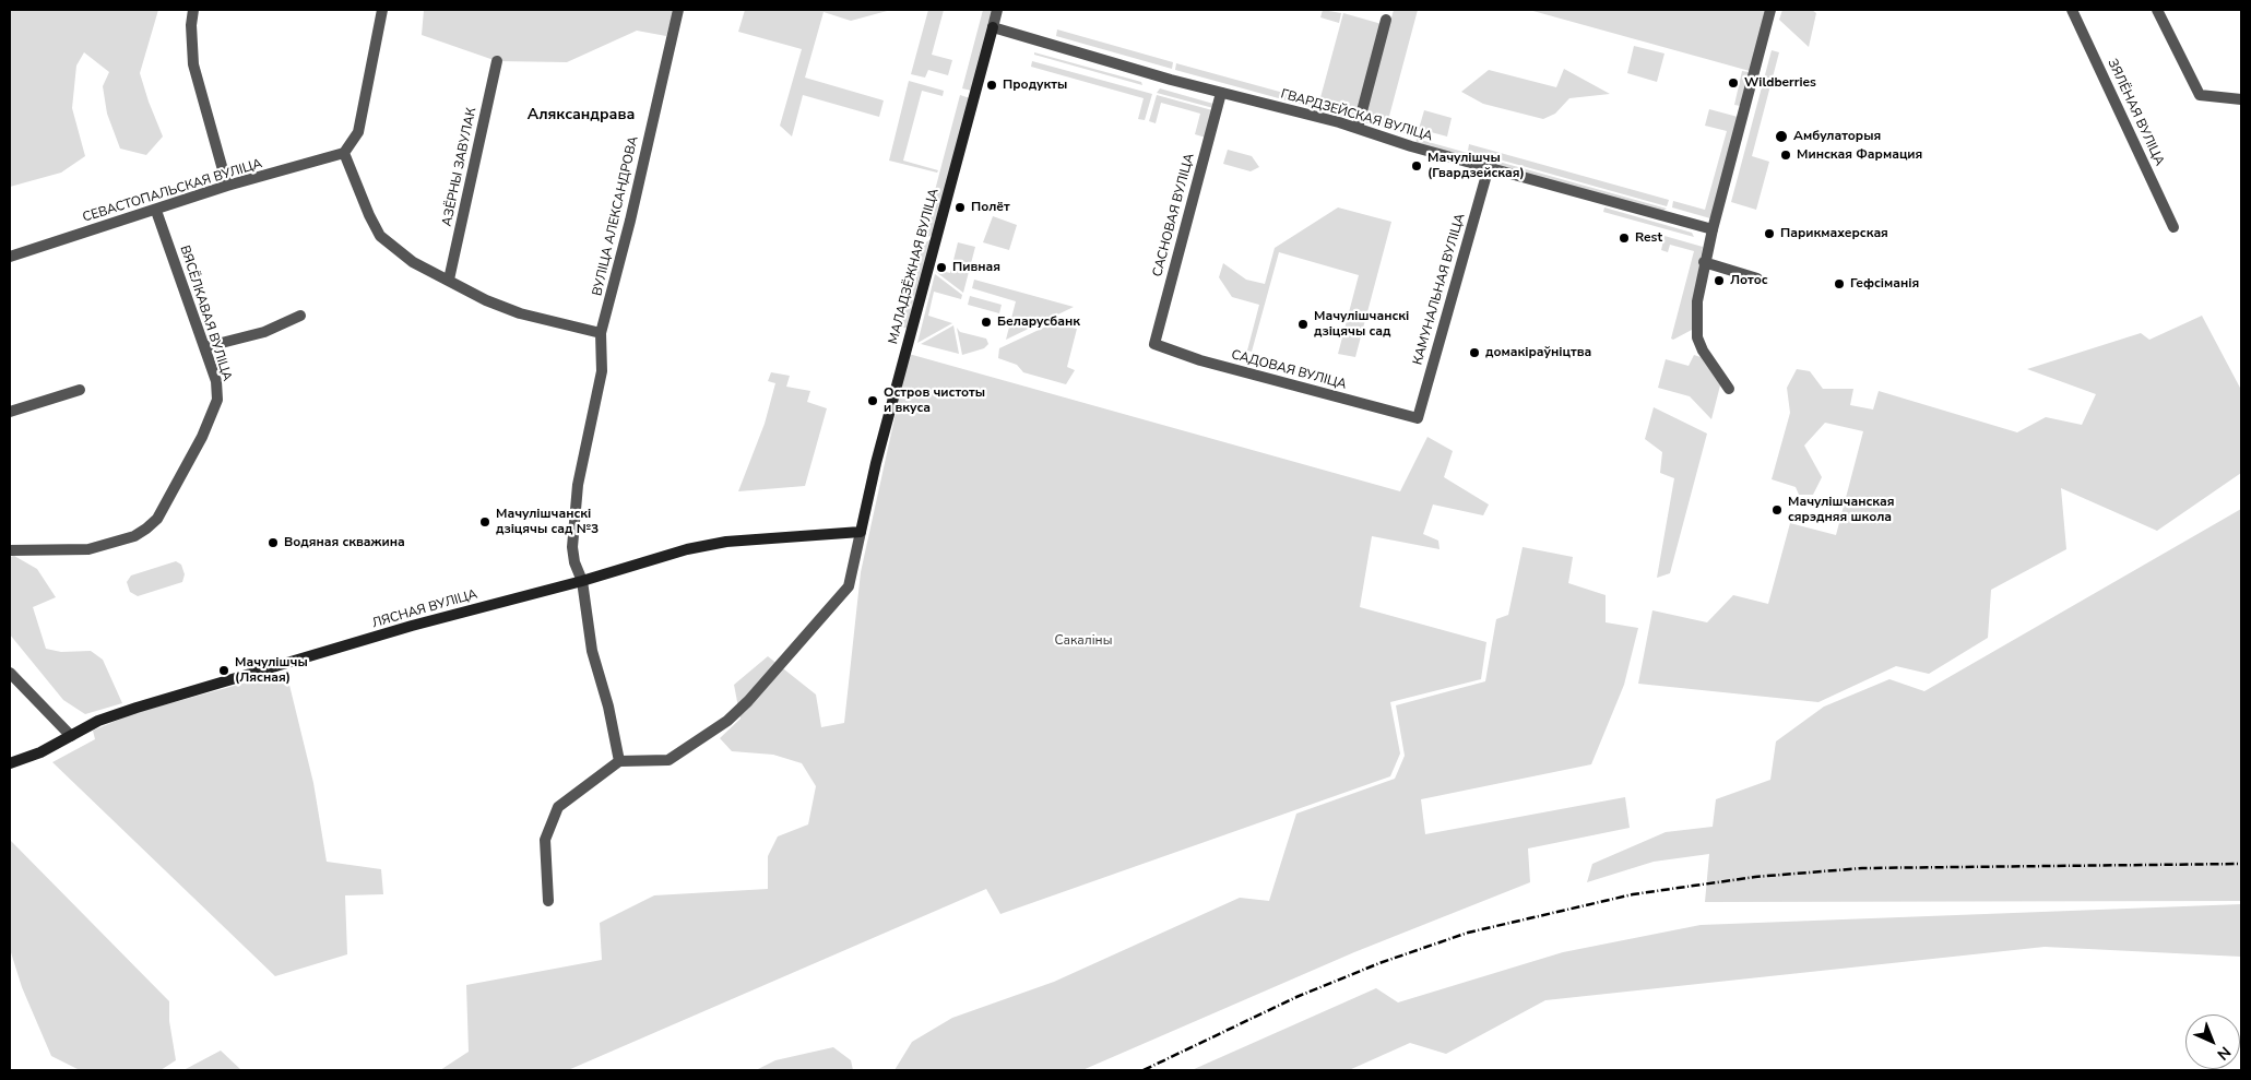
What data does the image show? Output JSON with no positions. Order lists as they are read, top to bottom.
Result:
{
  "streets": {
    "main road": ["МАЛАДЗЁЖНАЯ ВУЛІЦА", "ЛЯСНАЯ ВУЛІЦА"],
    "street": [
      "ЗЯЛЁНАЯ ВУЛІЦА",
      "ГВАРДЗЕЙСКАЯ ВУЛІЦА",
      "АЗЁРНЫ ЗАВУЛАК",
      "СЕВАСТОПАЛЬСКАЯ ВУЛІЦА",
      "САСНОВАЯ ВУЛІЦА",
      "ВУЛІЦА АЛЕКСАНДРОВА",
      "КАМУНАЛЬНАЯ ВУЛІЦА",
      "ВЯСЁЛКАВАЯ ВУЛІЦА",
      "САДОВАЯ ВУЛІЦА"
    ]
  },
  "crossings": [
    ["ГВАРДЗЕЙСКАЯ ВУЛІЦА", "САСНОВАЯ ВУЛІЦА"],
    ["ГВАРДЗЕЙСКАЯ ВУЛІЦА", "МАЛАДЗЁЖНАЯ ВУЛІЦА"],
    ["ГВАРДЗЕЙСКАЯ ВУЛІЦА", "КАМУНАЛЬНАЯ ВУЛІЦА"],
    ["СЕВАСТОПАЛЬСКАЯ ВУЛІЦА", "ВЯСЁЛКАВАЯ ВУЛІЦА"],
    ["САСНОВАЯ ВУЛІЦА", "САДОВАЯ ВУЛІЦА"],
    ["ВУЛІЦА АЛЕКСАНДРОВА", "ЛЯСНАЯ ВУЛІЦА"],
    ["МАЛАДЗЁЖНАЯ ВУЛІЦА", "ЛЯСНАЯ ВУЛІЦА"],
    ["КАМУНАЛЬНАЯ ВУЛІЦА", "САДОВАЯ ВУЛІЦА"]
  ],
  "districts": ["Аляксандрава"],
  "parks": ["Сакаліны"],
  "places": [
    "Wildberries",
    "Продукты",
    "Амбулаторыя",
    "Минская Фармация",
    "Мачулішчы (Гвардзейская)",
    "Полёт",
    "Парикмахерская",
    "Rest",
    "Пивная",
    "Лотос",
    "Гефсіманія",
    "Беларусбанк",
    "Мачулішчанскі дзіцячы сад",
    "домакіраўніцтва",
    "Остров чистоты и вкуса",
    "Мачулішчанская сярэдняя школа",
    "Мачулішчанскі дзіцячы сад №3",
    "Водяная скважина",
    "Мачулішчы (Лясная)"
  ],
  "north": "bottom right"
}
